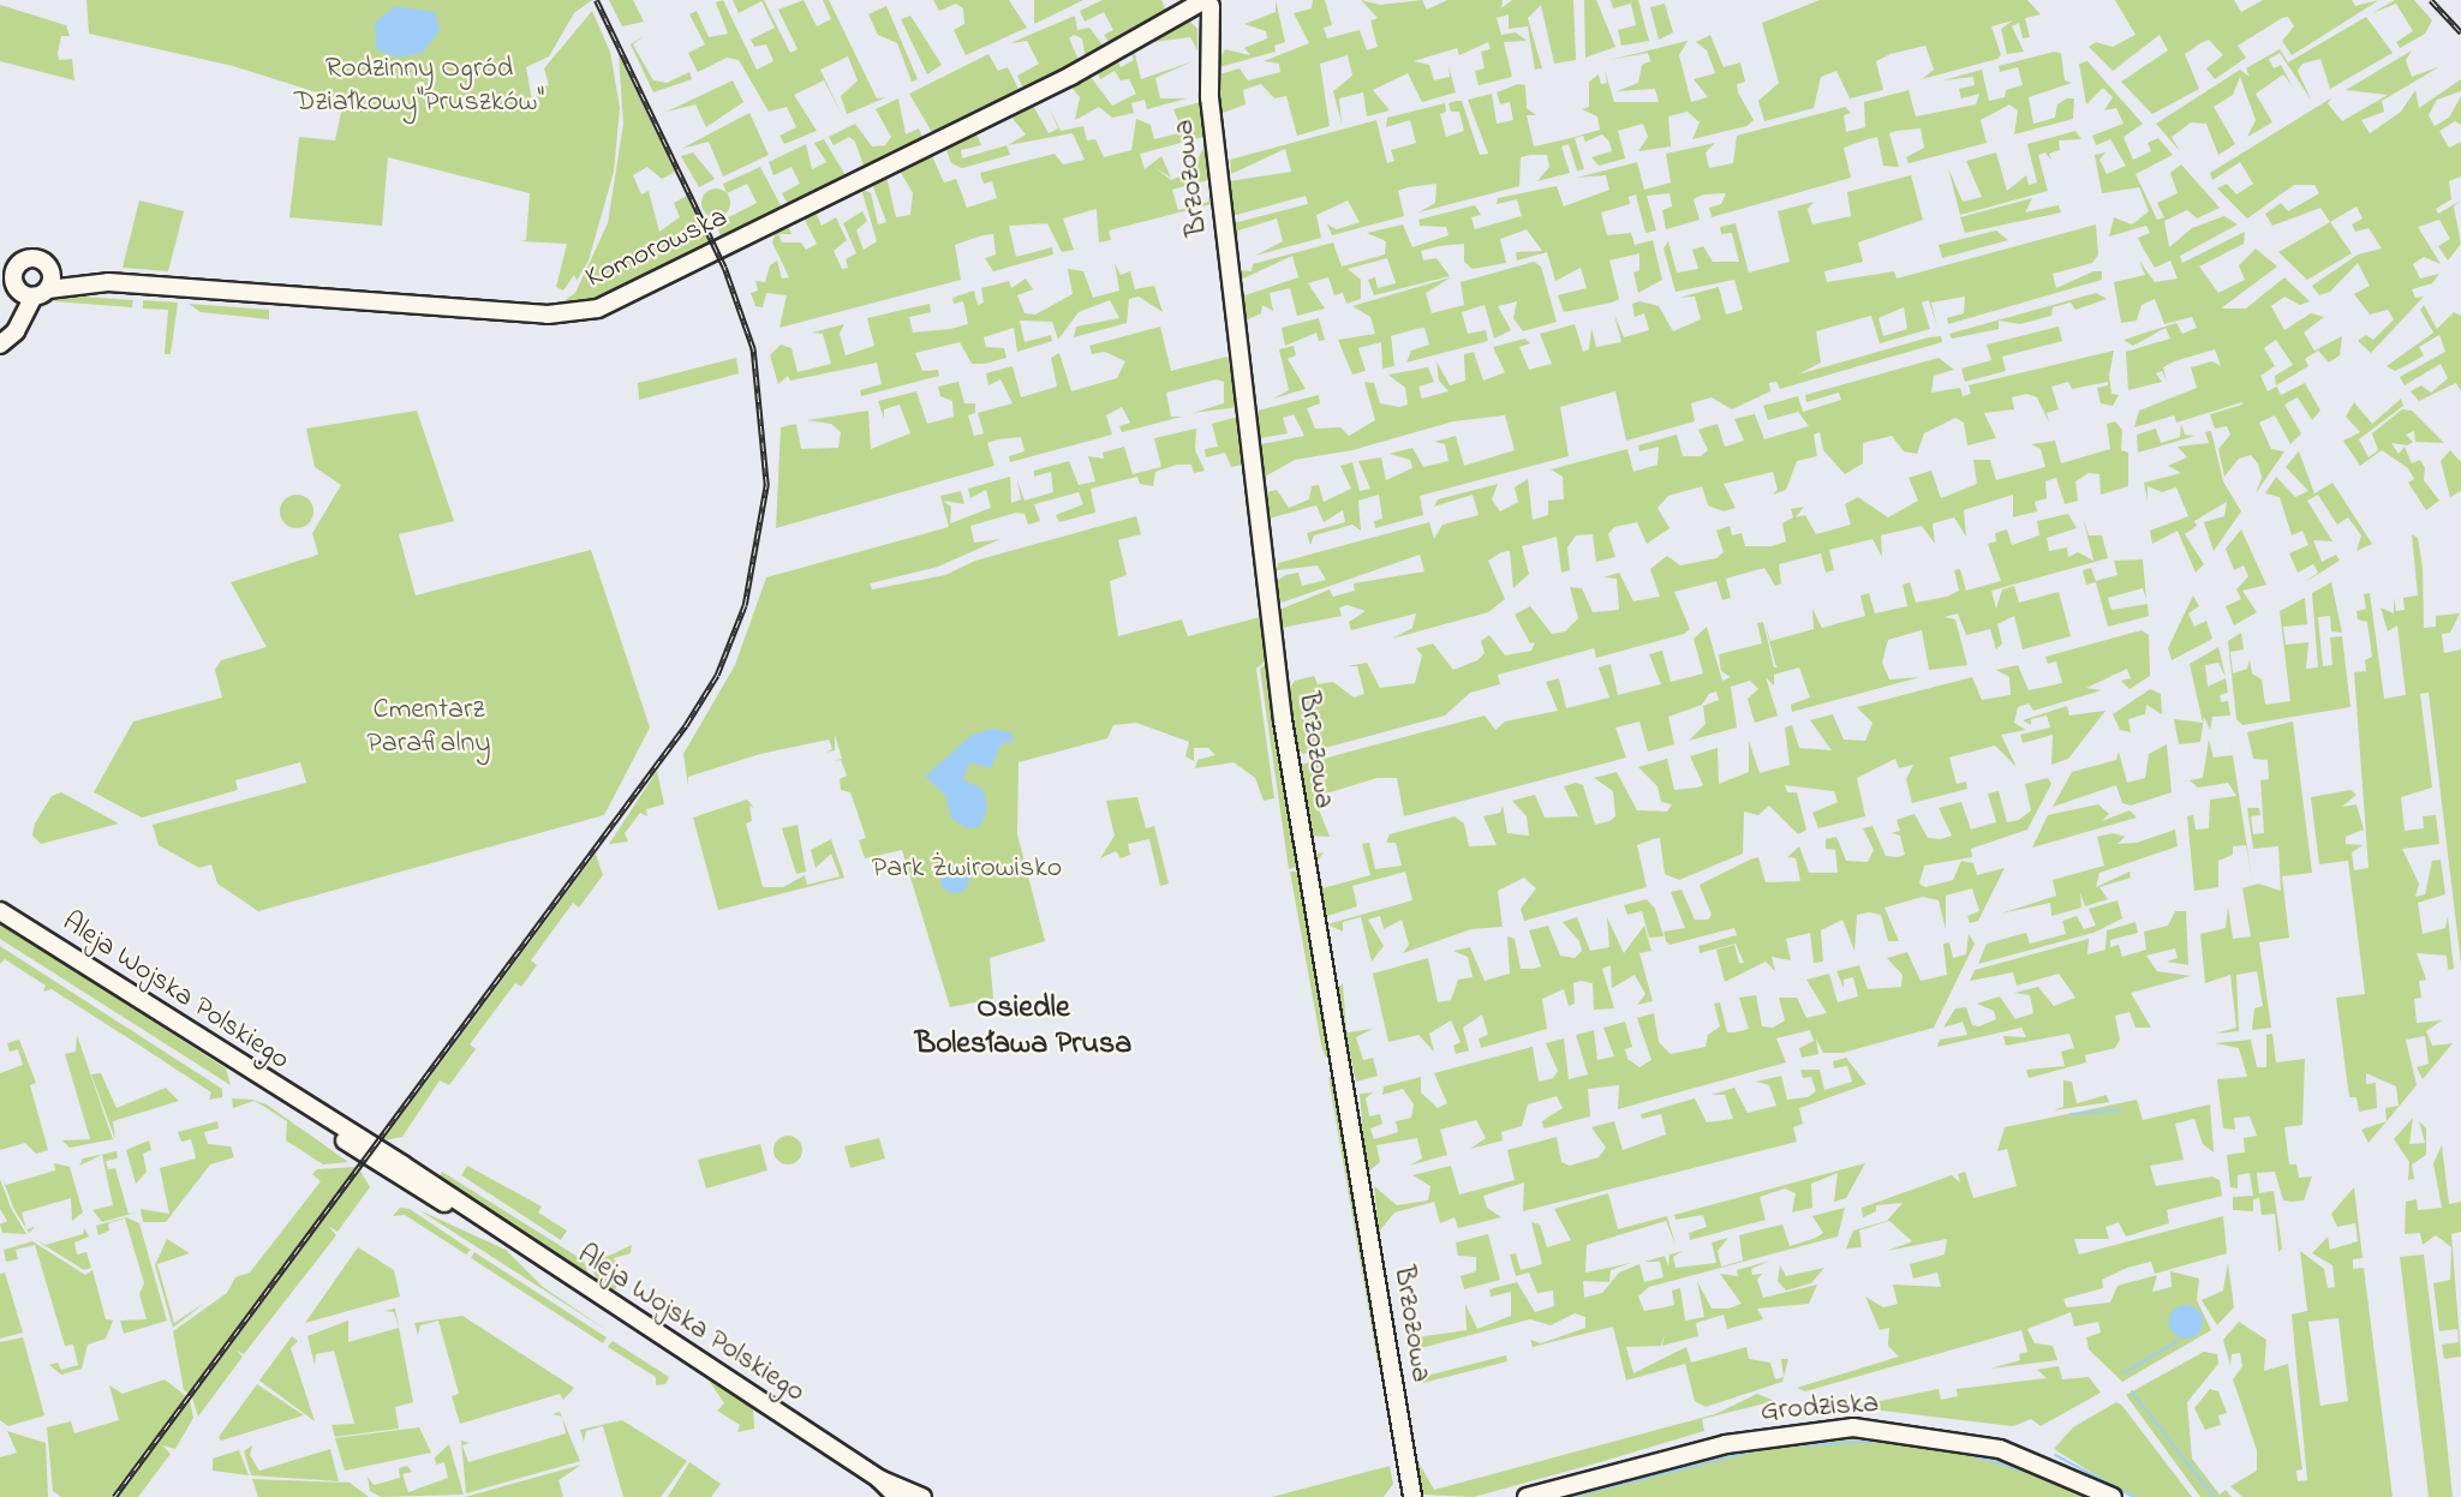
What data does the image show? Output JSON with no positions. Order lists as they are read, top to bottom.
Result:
{
  "streets": {
    "street": [
      "Brzozowa",
      "Komorowska",
      "Aleja Wojska Polskiego",
      "Grodziska"
    ]
  },
  "crossings": [
    ["Brzozowa", "Komorowska"]
  ],
  "districts": ["Osiedle Bolesława Prusa"],
  "parks": ["Rodzinny Ogród Działkowy\"Pruszków\"", "Cmentarz Parafialny", "Park Żwirowisko"]
}
